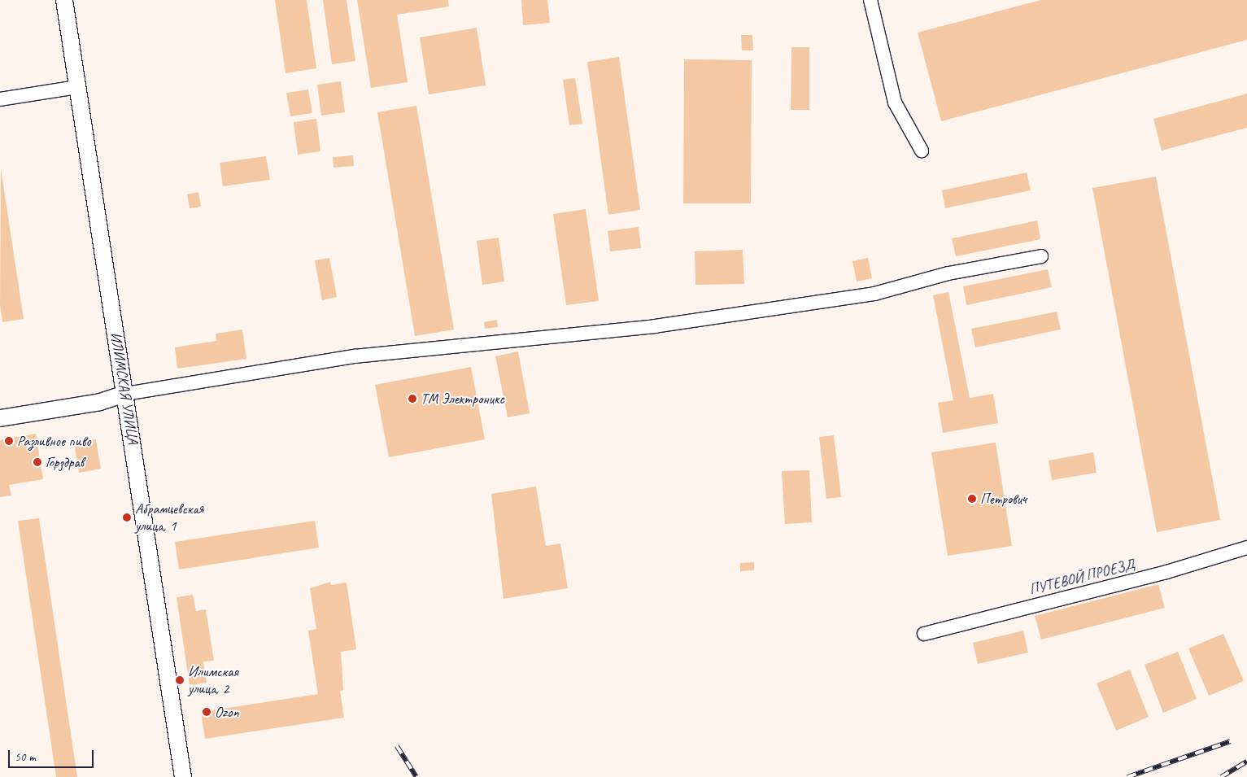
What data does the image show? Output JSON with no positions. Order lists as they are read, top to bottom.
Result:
{
  "streets": {
    "street": ["ИЛИМСКАЯ УЛИЦА", "ПУТЕВОЙ ПРОЕЗД"]
  },
  "places": [
    "ТМ Электроникс",
    "Разливное пиво",
    "Горздрав",
    "Петрович",
    "Абрамцевская улица, 1",
    "Илимская улица, 2",
    "Ozon"
  ],
  "scale_bar": "50 m"
}
